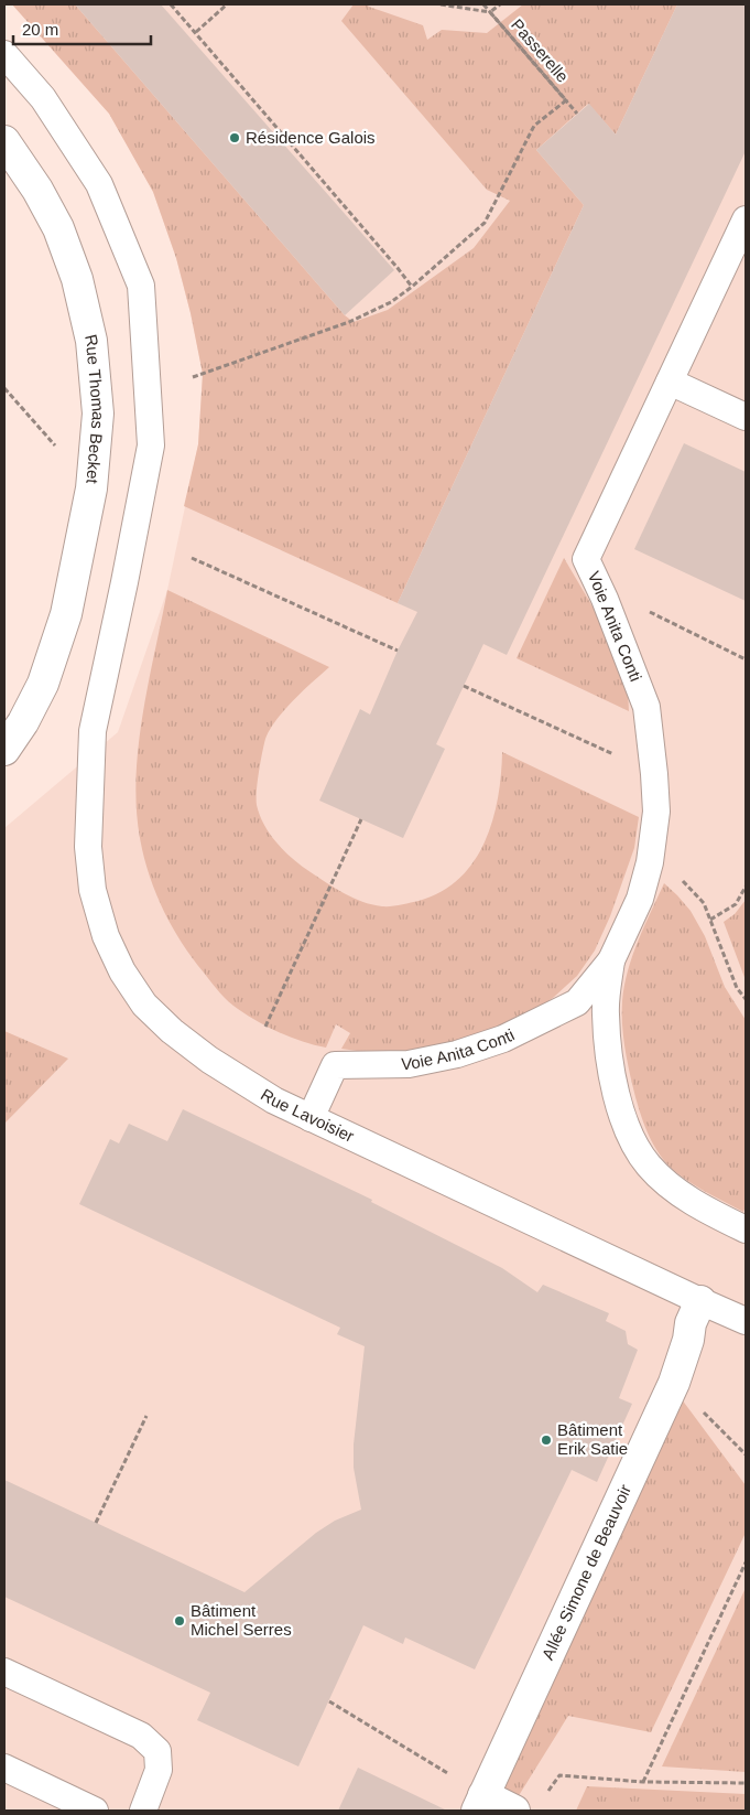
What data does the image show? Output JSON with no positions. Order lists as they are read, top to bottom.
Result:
{
  "streets": {
    "street": ["Rue Thomas Becket", "Allée Simone de Beauvoir"],
    "lane": ["Voie Anita Conti", "Rue Lavoisier"],
    "path": ["Passerelle"]
  },
  "crossings": [
    ["Voie Anita Conti", "Rue Lavoisier"],
    ["Rue Lavoisier", "Allée Simone de Beauvoir"]
  ],
  "places": ["Résidence Galois", "Bâtiment Erik Satie", "Bâtiment Michel Serres"],
  "scale_bar": "20 m"
}
